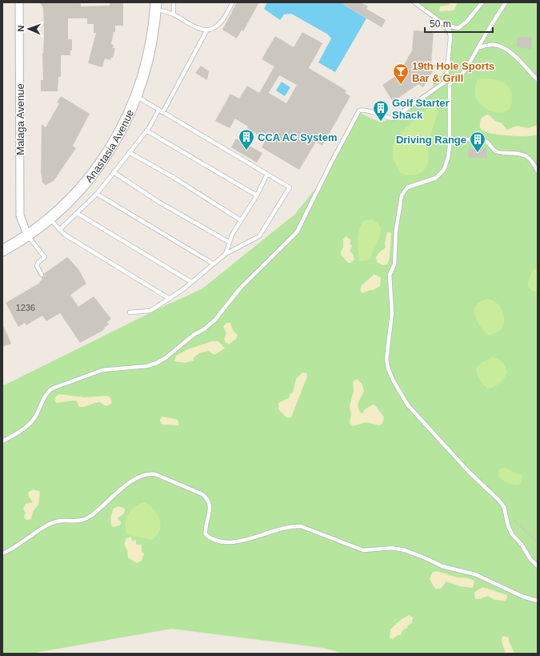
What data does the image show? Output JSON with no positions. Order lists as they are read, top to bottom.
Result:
{
  "streets": {
    "street": ["Malaga Avenue", "Anastasia Avenue"]
  },
  "crossings": [
    ["Malaga Avenue", "Anastasia Avenue"]
  ],
  "places": {
    "bar": ["19th Hole Sports Bar & Grill"],
    "building": ["Golf Starter Shack", "CCA AC System", "Driving Range"]
  },
  "house_numbers": ["1236"],
  "scale_bar": "50 m",
  "north": "left"
}
